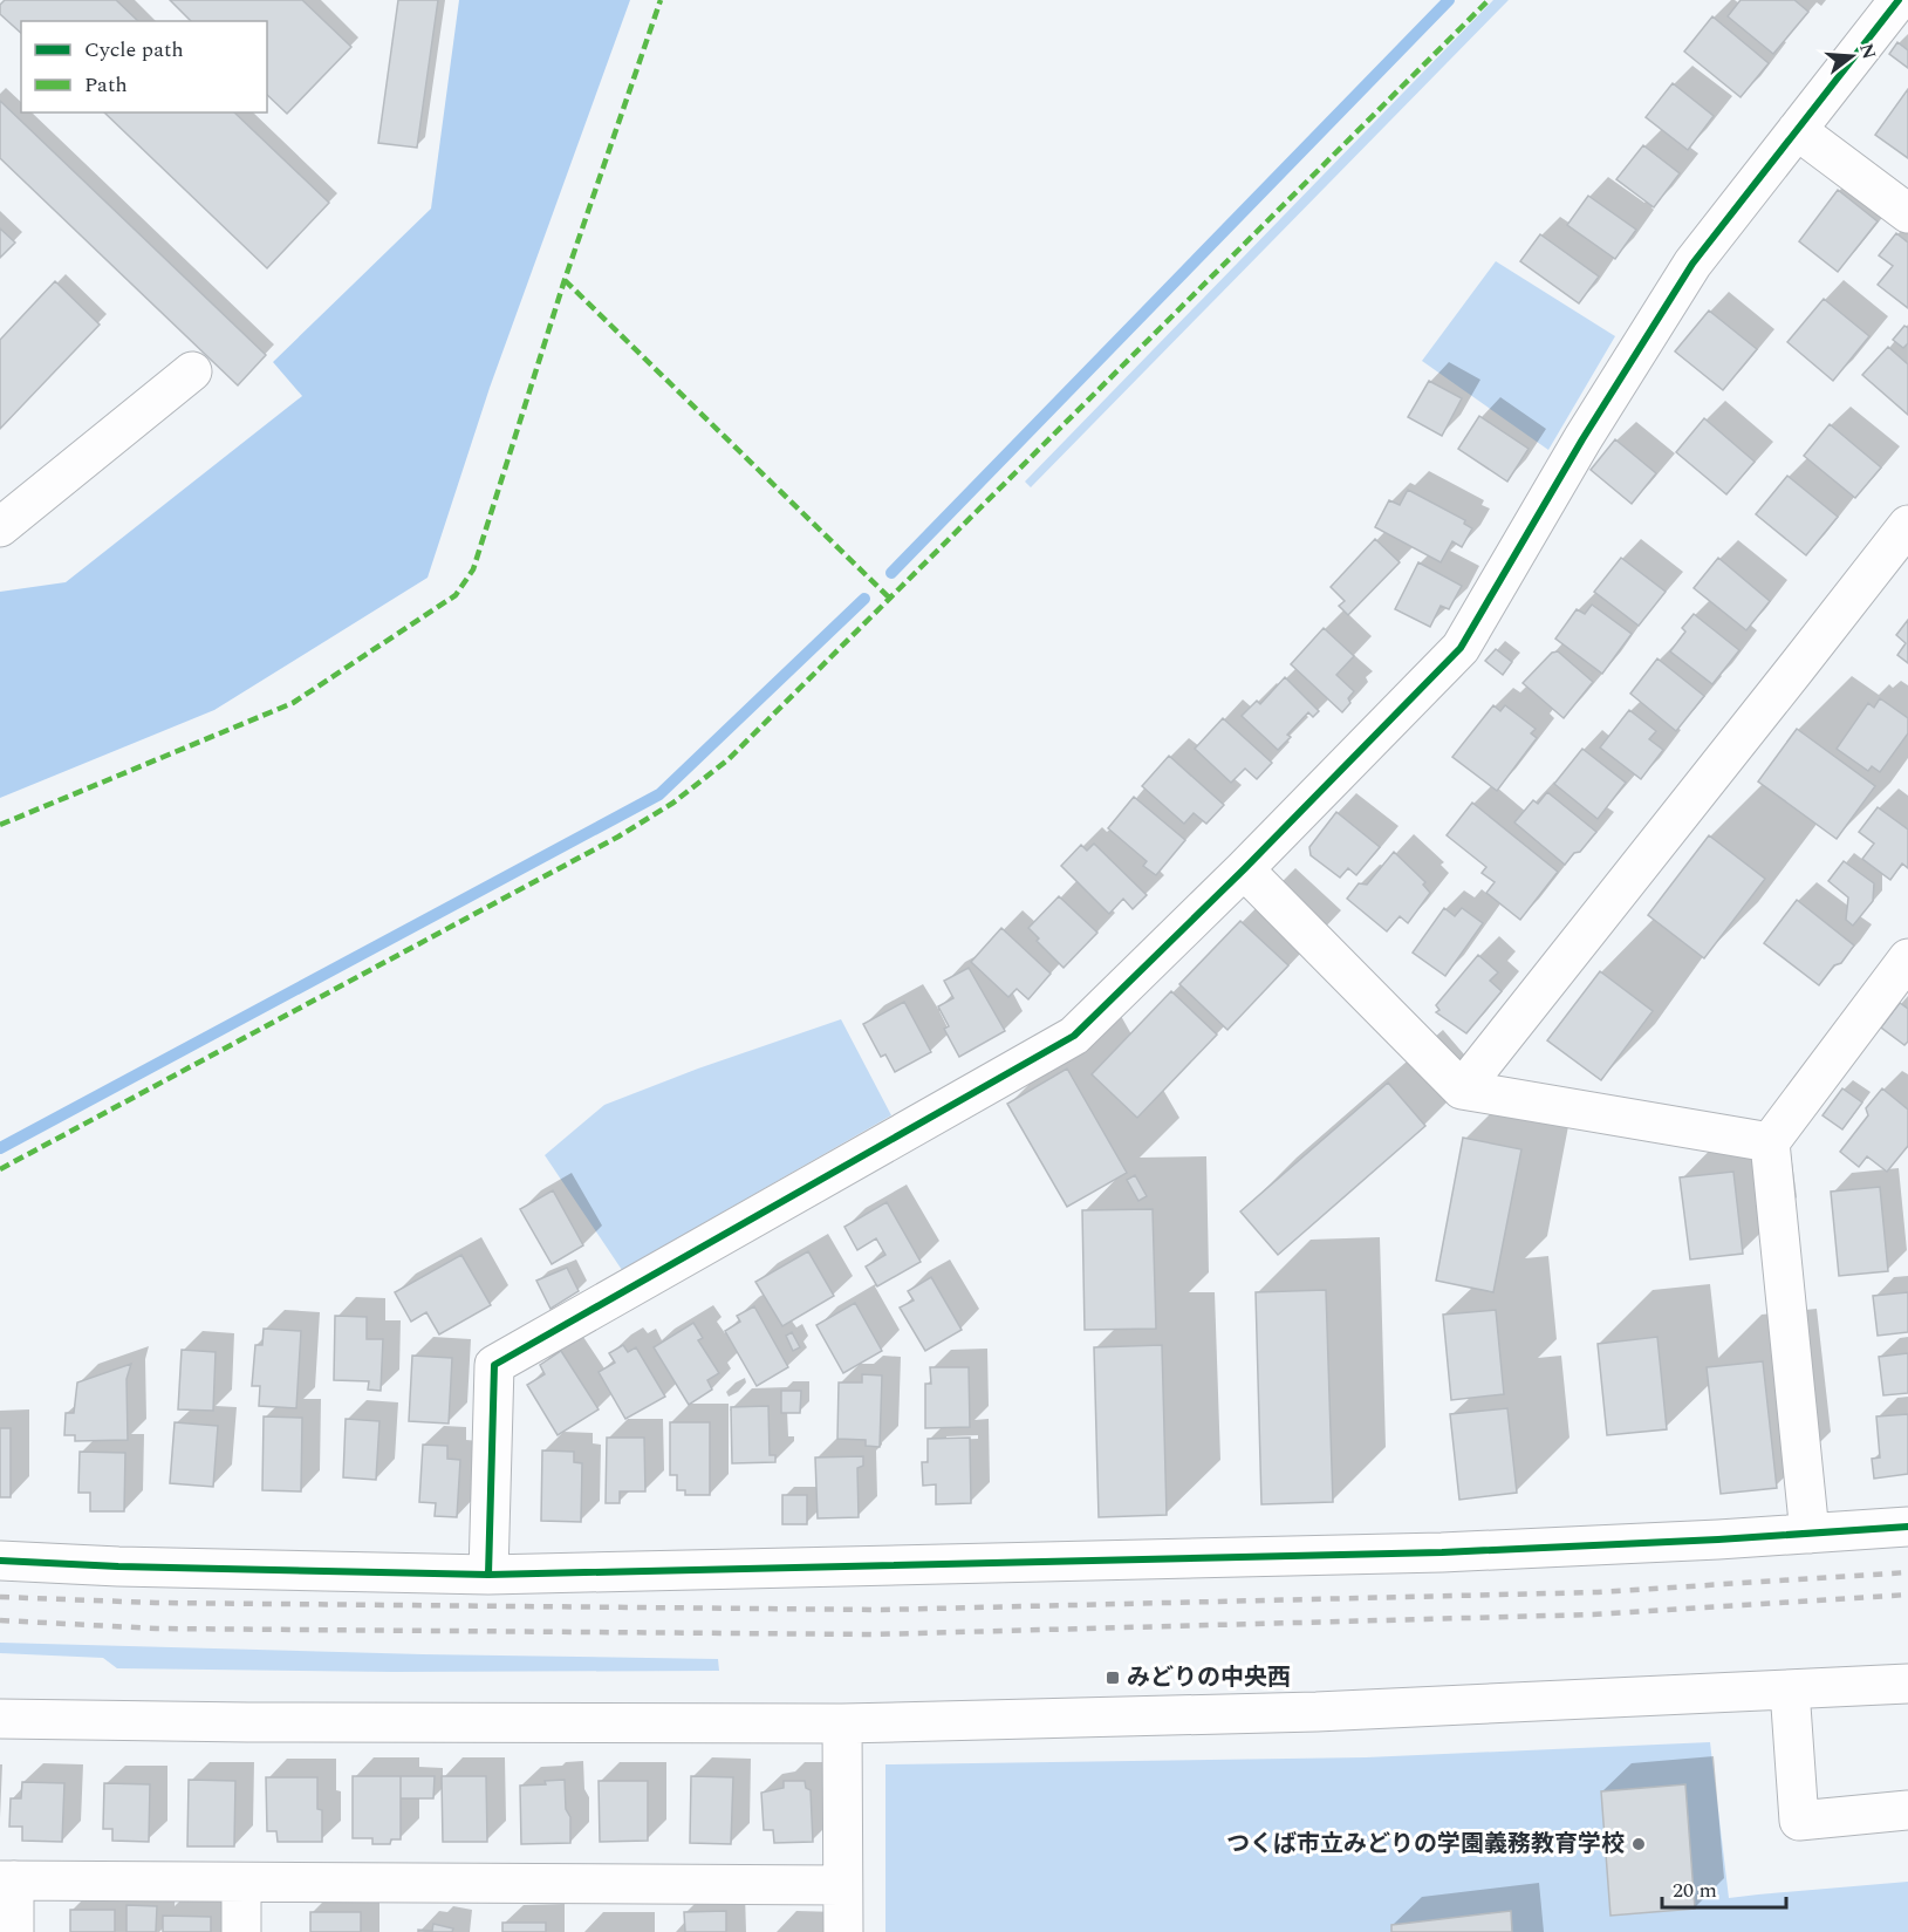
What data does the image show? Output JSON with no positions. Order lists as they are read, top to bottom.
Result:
{
  "places": {
    "transit": ["みどりの中央西"],
    "other": ["つくば市立みどりの学園義務教育学校"]
  },
  "legend": ["Cycle path", "Path"],
  "scale_bar": "20 m",
  "north": "right"
}
